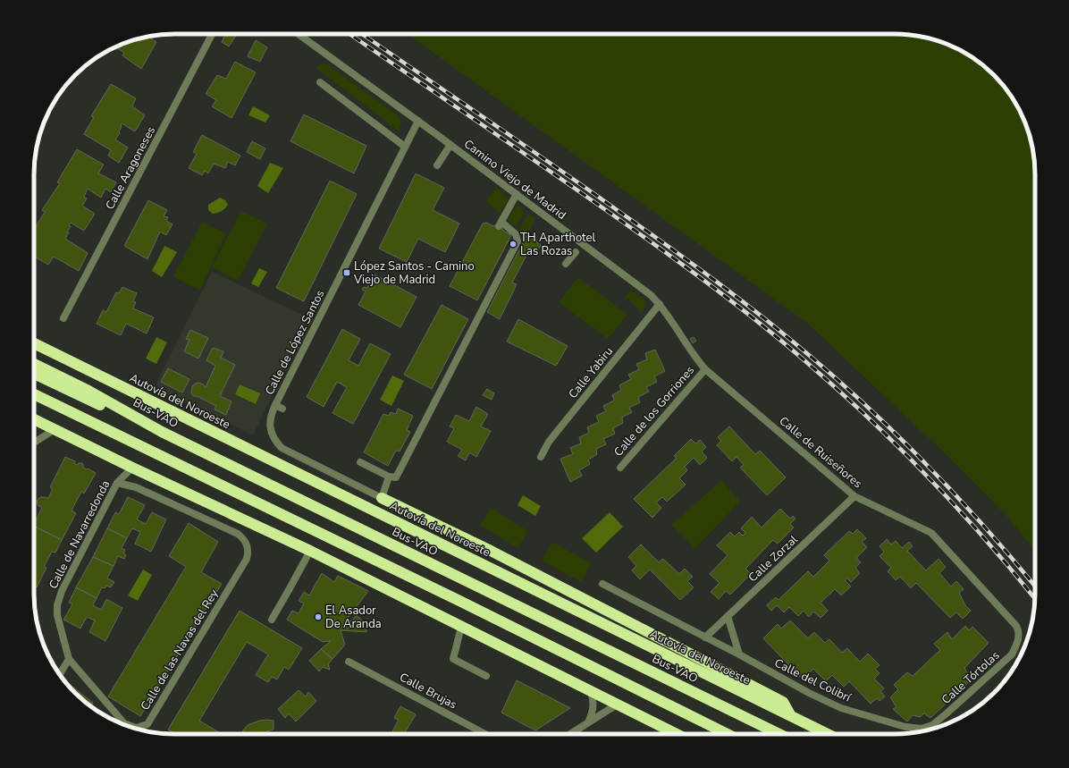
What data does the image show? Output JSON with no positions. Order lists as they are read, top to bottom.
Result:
{
  "streets": {
    "highway": ["Autovía del Noroeste", "Bus-VAO"],
    "street": [
      "Calle Aragoneses",
      "Camino Viejo de Madrid",
      "Calle de López Santos",
      "Calle Yabiru",
      "Calle de los Gorriones",
      "Calle de Ruiseñores",
      "Calle de Navarredonda",
      "Calle Zorzal",
      "Calle de las Navas del Rey",
      "Calle Tórtolas",
      "Calle del Colibrí",
      "Calle Brujas"
    ]
  },
  "crossings": [
    ["Camino Viejo de Madrid", "Calle de López Santos"],
    ["Camino Viejo de Madrid", "Calle Yabiru"],
    ["Camino Viejo de Madrid", "Calle de los Gorriones"],
    ["Camino Viejo de Madrid", "Calle de Ruiseñores"],
    ["Calle de los Gorriones", "Calle de Ruiseñores"],
    ["Calle de Ruiseñores", "Calle Zorzal"],
    ["Calle de Ruiseñores", "Calle Tórtolas"],
    ["Calle de Navarredonda", "Calle de las Navas del Rey"],
    ["Calle Zorzal", "Calle del Colibrí"],
    ["Calle Tórtolas", "Calle del Colibrí"]
  ],
  "places": {
    "other": ["TH Aparthotel Las Rozas", "El Asador De Aranda"],
    "transit": ["López Santos - Camino Viejo de Madrid"]
  }
}
